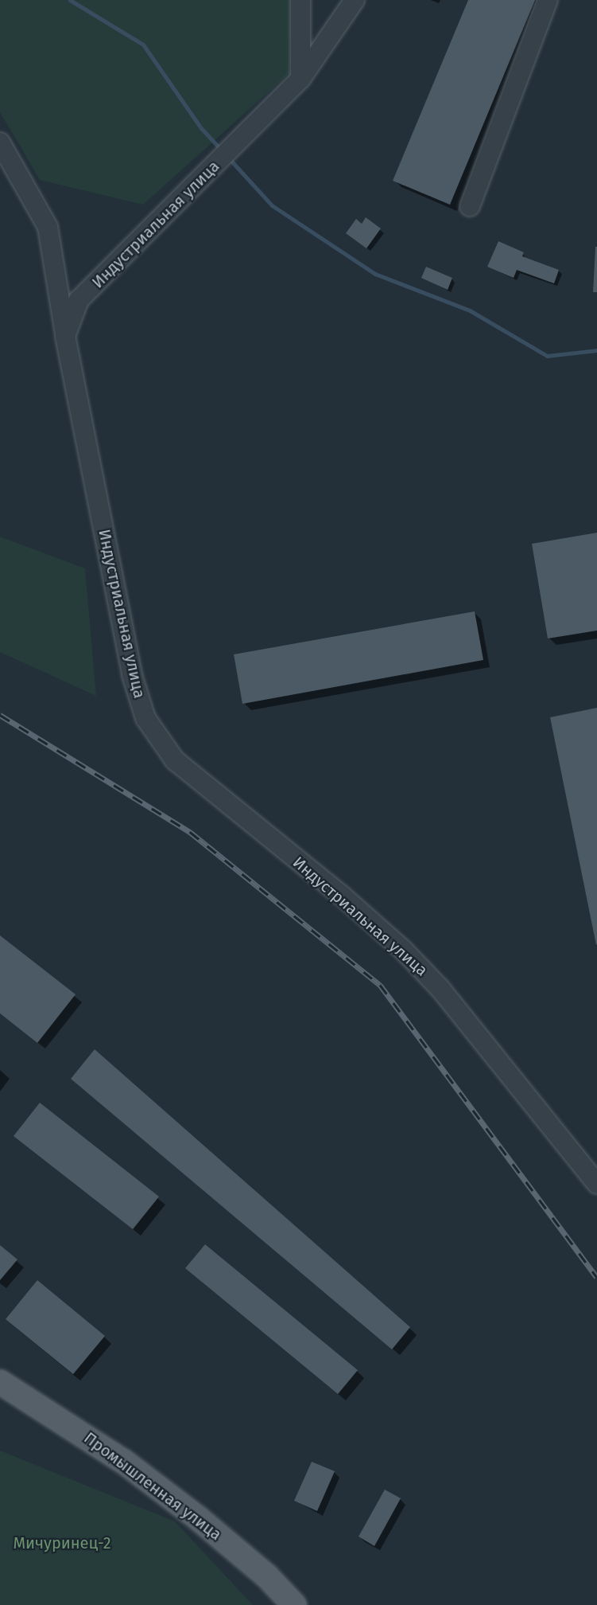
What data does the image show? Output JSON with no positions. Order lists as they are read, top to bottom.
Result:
{
  "streets": {
    "main road": ["Промышленная улица"],
    "street": ["Индустриальная улица"]
  },
  "parks": ["Мичуринец-2"]
}
